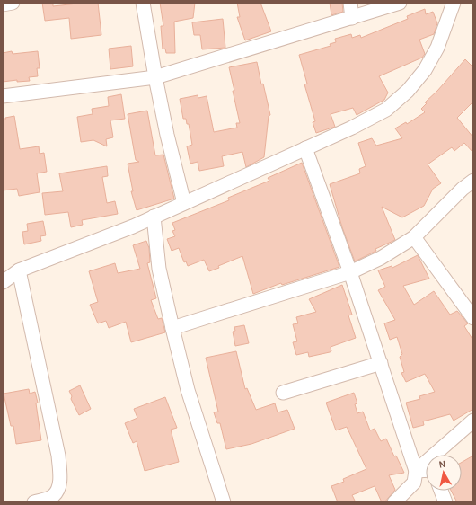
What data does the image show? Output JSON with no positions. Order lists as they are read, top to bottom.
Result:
{
  "north": "top"
}
